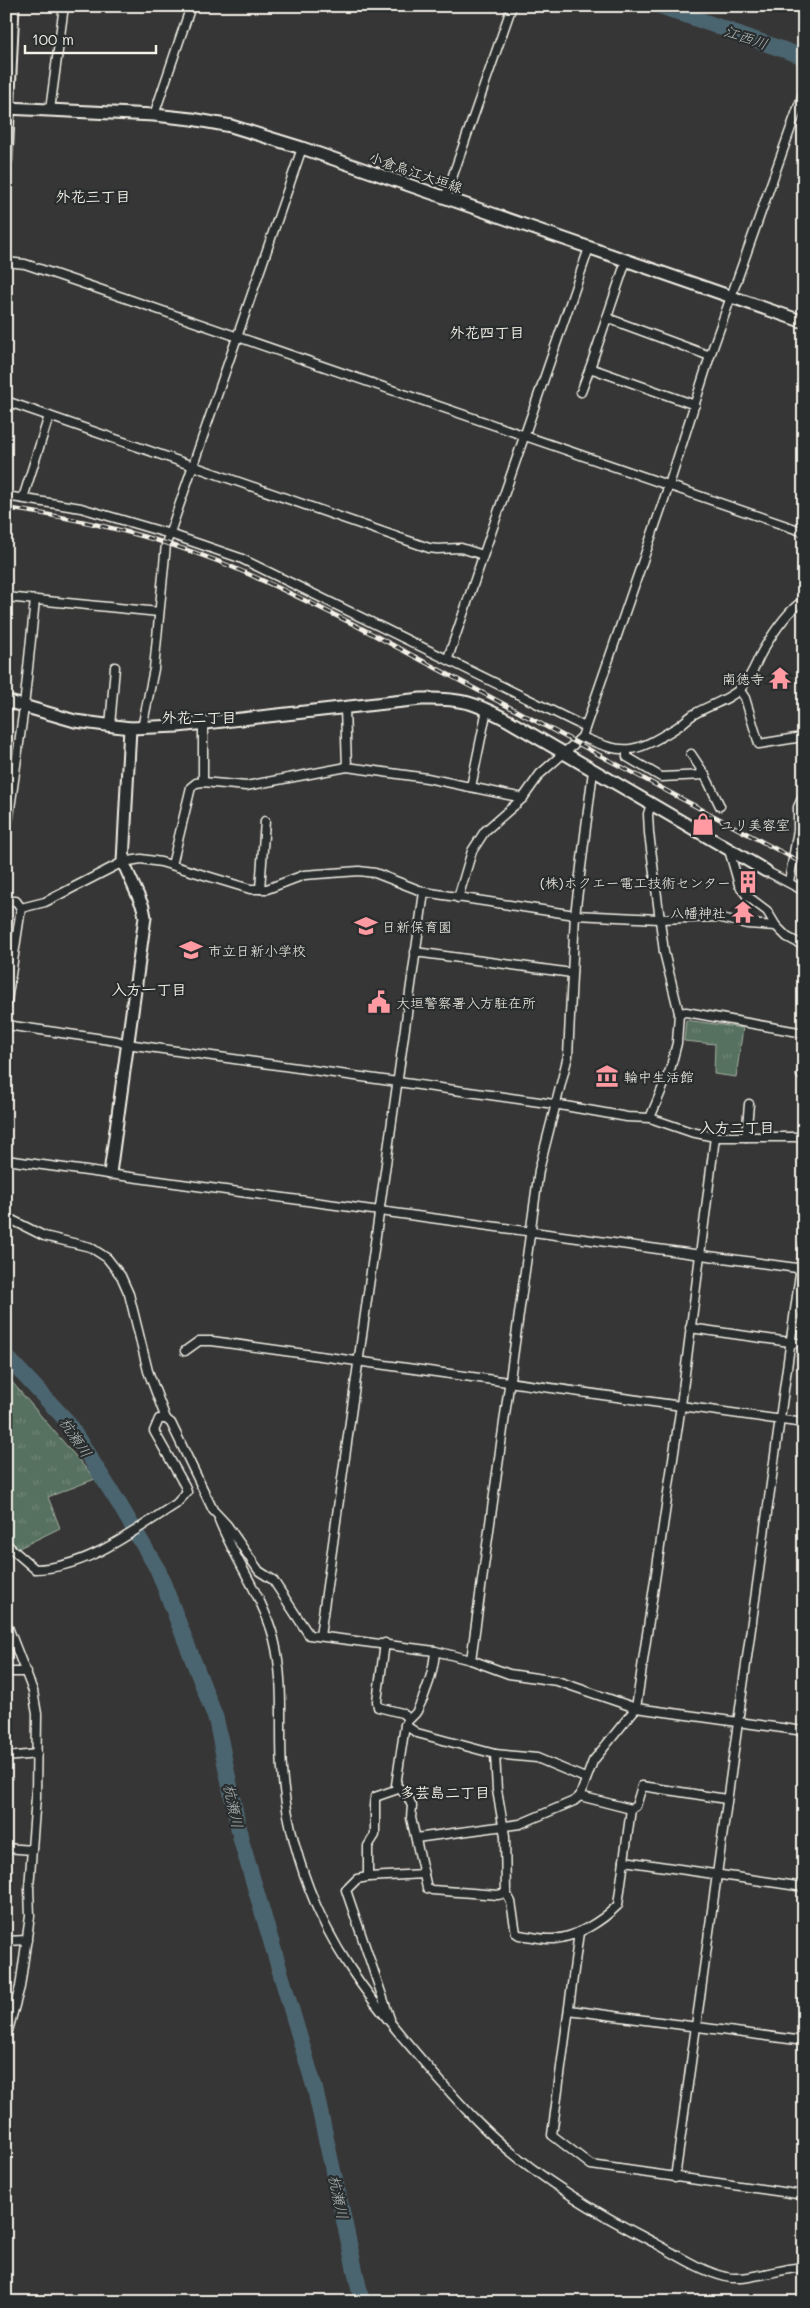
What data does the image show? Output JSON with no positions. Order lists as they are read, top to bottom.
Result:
{
  "streets": {
    "street": ["小倉烏江大垣線"]
  },
  "districts": [
    "外花三丁目",
    "外花四丁目",
    "外花二丁目",
    "入方一丁目",
    "入方二丁目",
    "多芸島二丁目"
  ],
  "water": ["江西川", "杭瀬川"],
  "places": {
    "temple": ["南徳寺", "八幡神社"],
    "shop": ["ユリ美容室"],
    "building": ["(株)ホクエー電工技術センター"],
    "school or university": ["日新保育園", "市立日新小学校"],
    "public building": ["大垣警察署入方駐在所"],
    "museum": ["輪中生活館"]
  },
  "scale_bar": "100 m"
}
